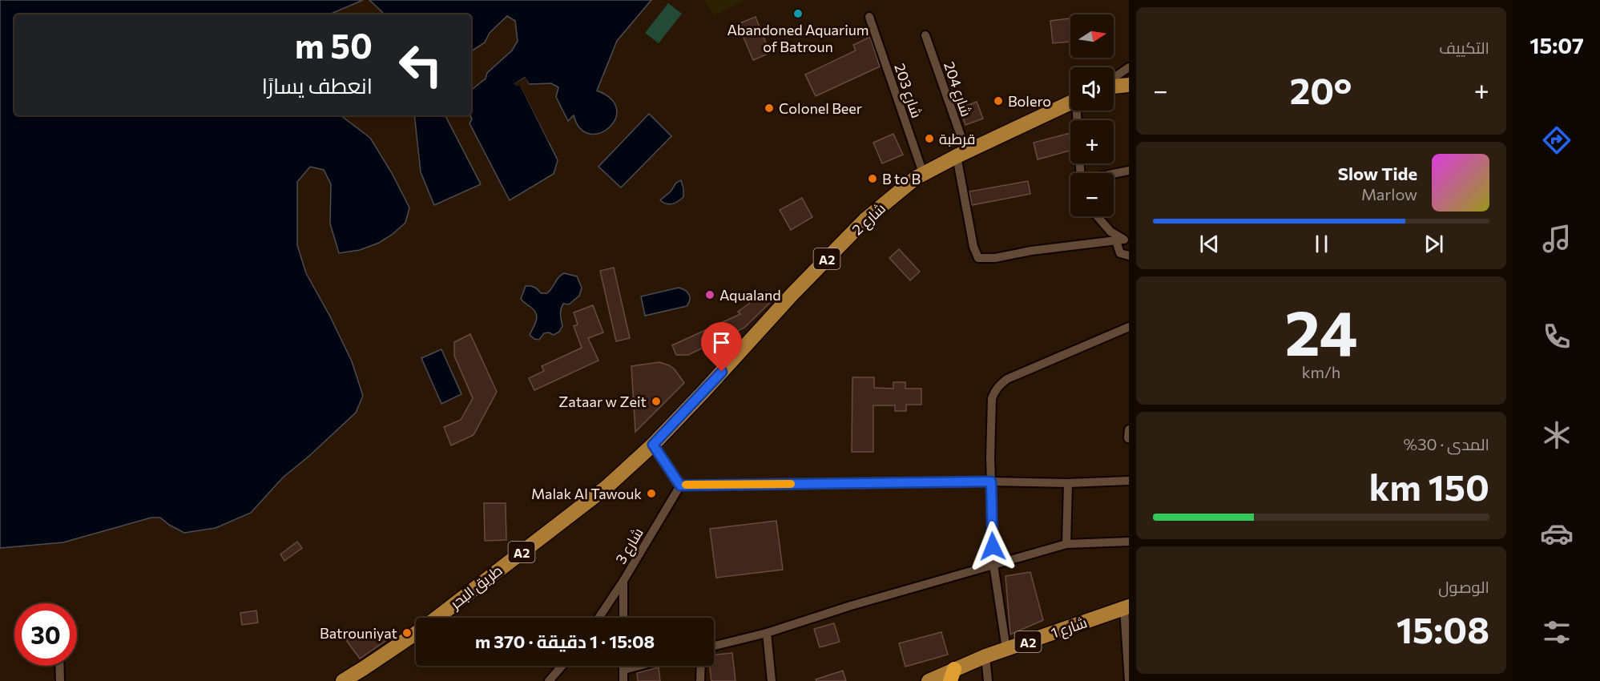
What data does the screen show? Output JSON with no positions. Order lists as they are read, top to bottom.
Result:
{
  "streets": {
    "main road": [
      "شارع 2",
      "A2",
      "طريق البحر",
      "شارع 1"
    ],
    "street": ["شارع 204", "شارع 203", "شارع 3"]
  },
  "crossings": [
    ["شارع 204", "شارع 2"],
    ["شارع 203", "شارع 2"],
    ["شارع 2", "طريق البحر"]
  ],
  "places": [
    "Abandoned Aquarium of Batroun",
    "Bolero",
    "Colonel Beer",
    "قرطبة",
    "B to B",
    "Aqualand",
    "Zataar w Zeit",
    "Malak Al Tawouk",
    "Batrouniyat"
  ],
  "north": "right",
  "page": {
    "tabs": "15:07",
    "tile": [
      "التكييف",
      ["24", "km/h"],
      ["المدى · 30%", "150 km"],
      ["الوصول", "15:08"]
    ],
    "map_buttons": ["+", "−"],
    "turn": ["50 m", "انعطف يسارًا"],
    "heat": ["−", "20°", "+"],
    "song": ["Slow Tide", "Marlow"],
    "limit": "30",
    "trip": "15:08 · 1 دقيقة · 370 m"
  }
}
